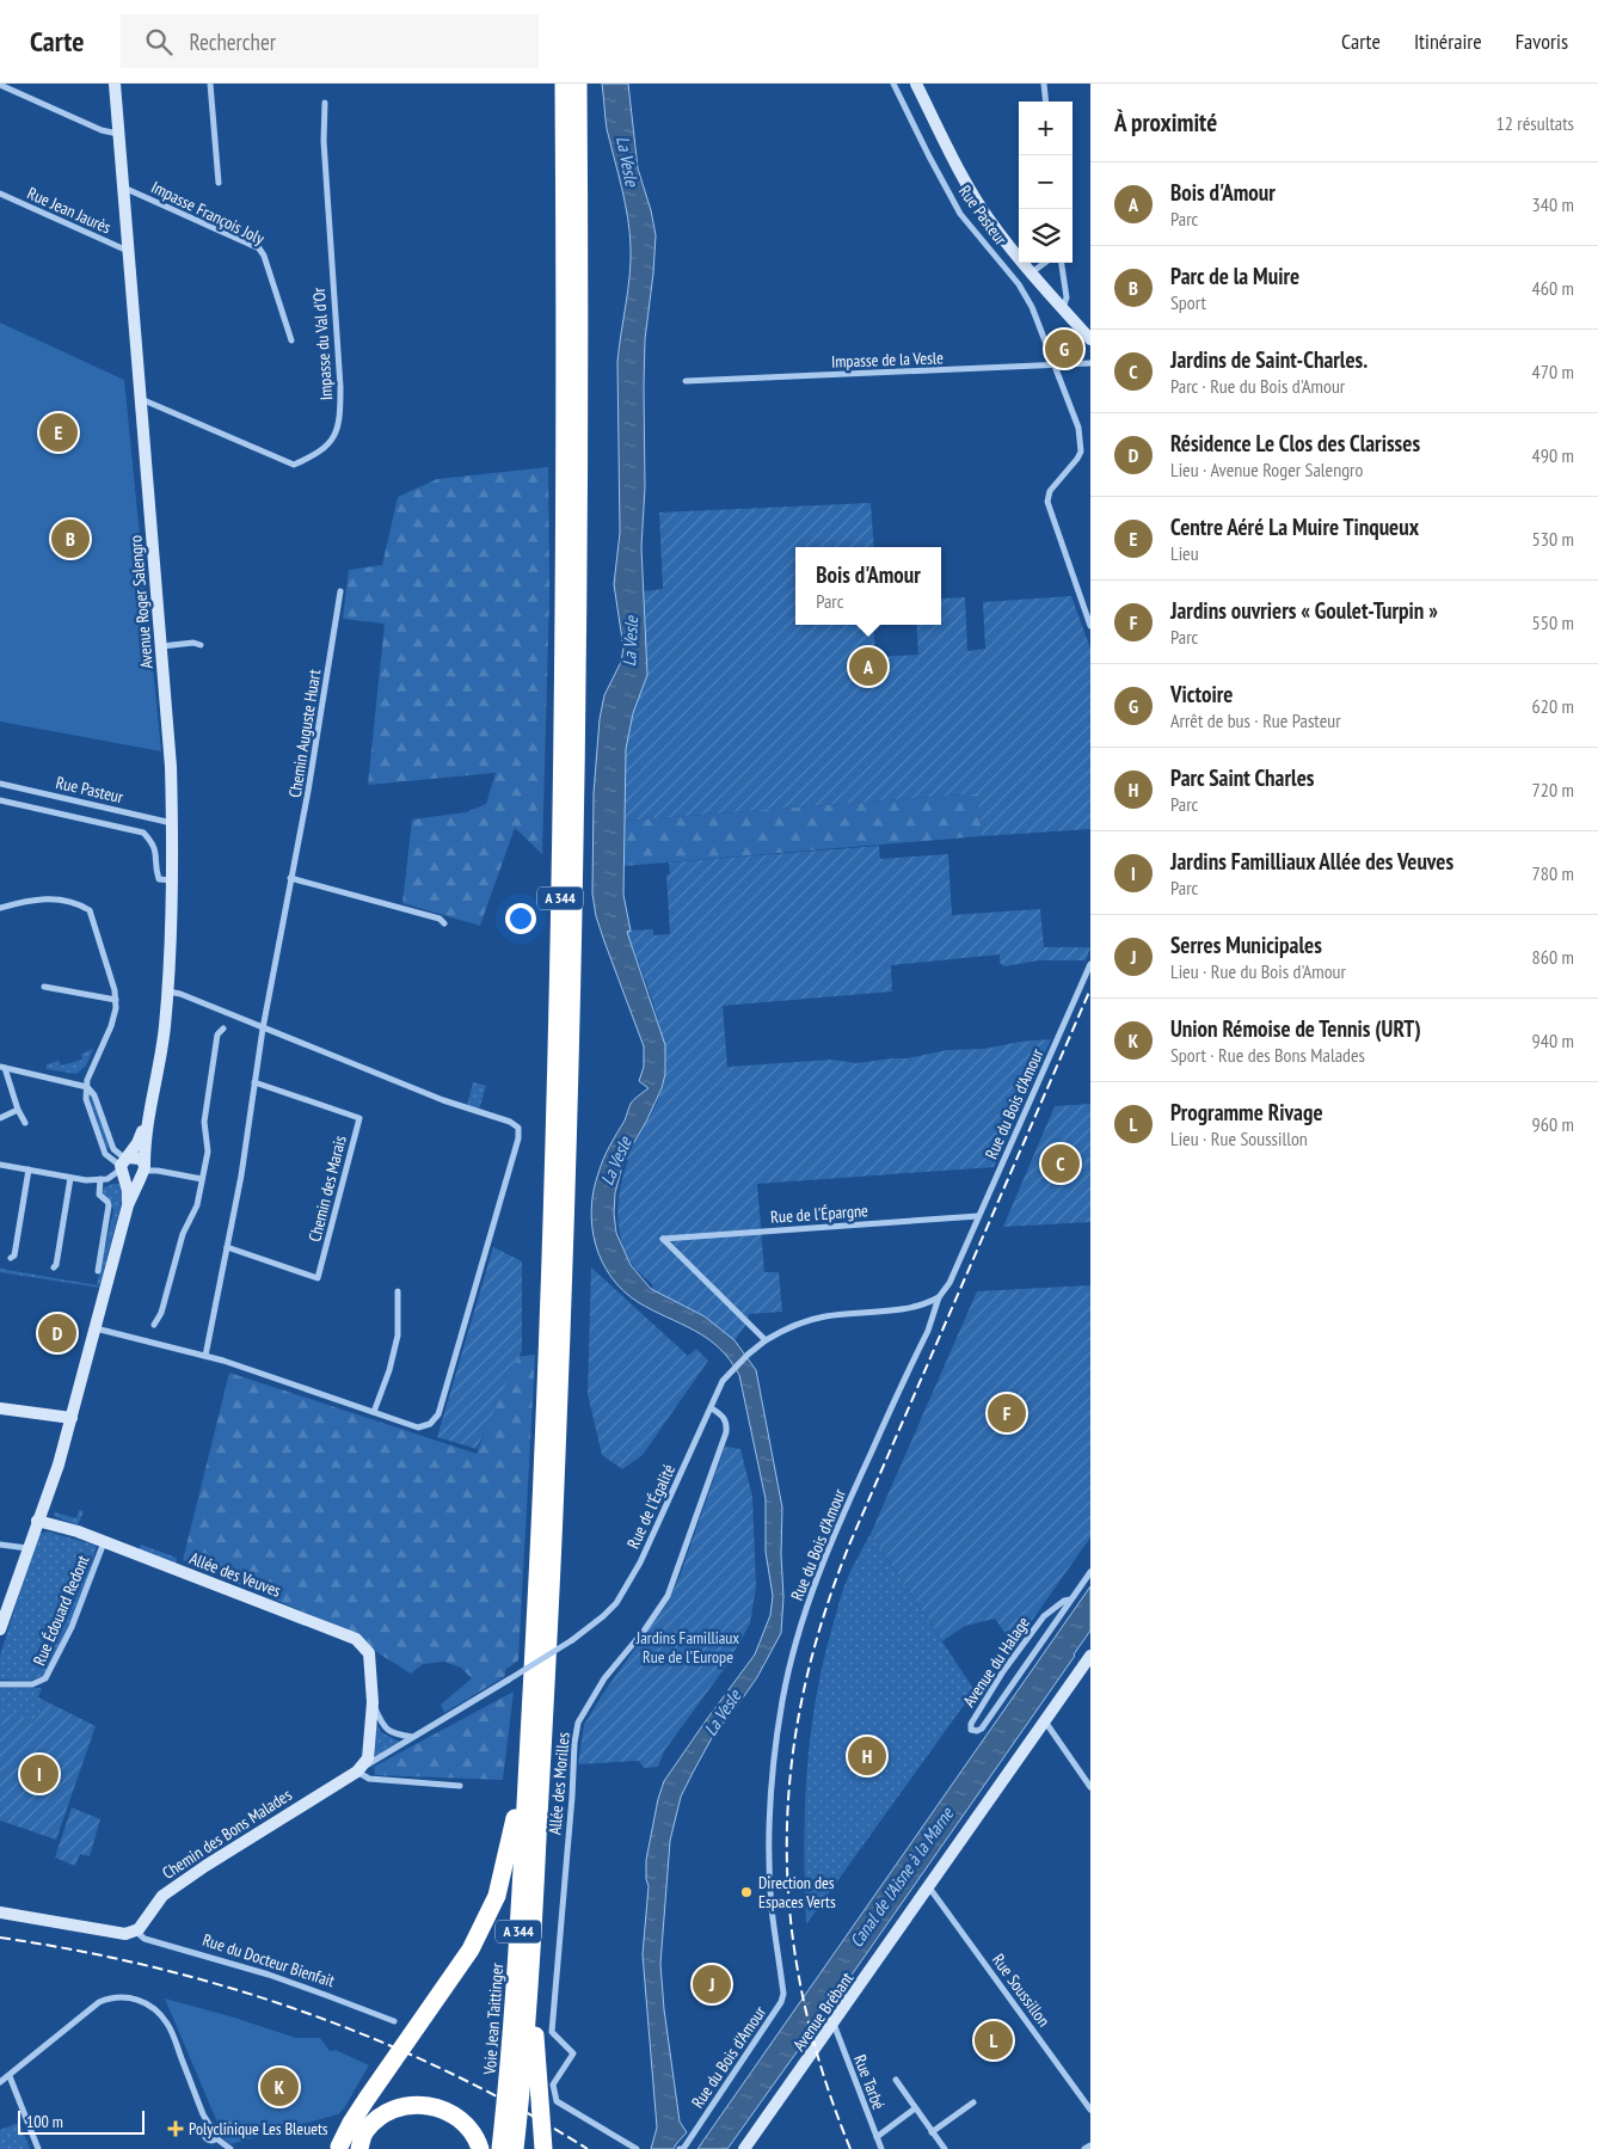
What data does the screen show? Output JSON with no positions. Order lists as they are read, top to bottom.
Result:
{
  "streets": {
    "highway": ["A 344", "Voie Jean Taittinger"],
    "street": [
      "Rue Jean Jaurès",
      "Impasse François Joly",
      "Rue Pasteur",
      "Impasse du Val d'Or",
      "Impasse de la Vesle",
      "Avenue Roger Salengro",
      "Chemin Auguste Huart",
      "Rue du Bois d'Amour",
      "Chemin des Marais",
      "Rue de l'Épargne",
      "Rue de l'Égalité",
      "Allée des Veuves",
      "Rue Édouard Redont",
      "Avenue du Halage",
      "Allée des Morilles",
      "Chemin des Bons Malades",
      "Rue du Docteur Bienfait",
      "Rue Soussillon",
      "Avenue Brébant",
      "Rue Tarbé"
    ]
  },
  "crossings": [
    ["Rue Jean Jaurès", "Avenue Roger Salengro"],
    ["Impasse François Joly", "Avenue Roger Salengro"],
    ["Rue Pasteur", "Impasse de la Vesle"],
    ["Rue Pasteur", "Avenue Roger Salengro"],
    ["Impasse du Val d'Or", "Avenue Roger Salengro"],
    ["Avenue Roger Salengro", "Allée des Veuves"],
    ["A 344", "Voie Jean Taittinger"],
    ["Rue du Bois d'Amour", "Rue de l'Épargne"],
    ["Rue de l'Épargne", "Rue de l'Égalité"],
    ["Rue de l'Égalité", "Allée des Morilles"],
    ["Rue de l'Égalité", "Chemin des Bons Malades"],
    ["Allée des Veuves", "Rue Édouard Redont"],
    ["Chemin des Bons Malades", "Rue du Docteur Bienfait"],
    ["Rue Soussillon", "Avenue Brébant"],
    ["Avenue Brébant", "Rue Tarbé"]
  ],
  "water": ["La Vesle", "Canal de l'Aisne à la Marne"],
  "parks": ["Jardins Familliaux Rue de l'Europe"],
  "places": {
    "other": ["Direction des Espaces Verts"],
    "health": ["Polyclinique Les Bleuets"]
  },
  "scale_bar": "100 m",
  "page": {
    "header": "Carte",
    "search": "Rechercher",
    "nav": ["Carte", "Itinéraire", "Favoris"],
    "heading": ["À proximité", "12 résultats"],
    "map_buttons": ["+", "−"],
    "list": [
      {
        "mark": "A",
        "name": "Bois d'Amour",
        "note": "Parc",
        "value": "340 m"
      },
      {
        "mark": "B",
        "name": "Parc de la Muire",
        "note": "Sport",
        "value": "460 m"
      },
      {
        "mark": "C",
        "name": "Jardins de Saint-Charles.",
        "note": "Parc · Rue du Bois d'Amour",
        "value": "470 m"
      },
      {
        "mark": "D",
        "name": "Résidence Le Clos des Clarisses",
        "note": "Lieu · Avenue Roger Salengro",
        "value": "490 m"
      },
      {
        "mark": "E",
        "name": "Centre Aéré La Muire Tinqueux",
        "note": "Lieu",
        "value": "530 m"
      },
      {
        "mark": "F",
        "name": "Jardins ouvriers « Goulet-Turpin »",
        "note": "Parc",
        "value": "550 m"
      },
      {
        "mark": "G",
        "name": "Victoire",
        "note": "Arrêt de bus · Rue Pasteur",
        "value": "620 m"
      },
      {
        "mark": "H",
        "name": "Parc Saint Charles",
        "note": "Parc",
        "value": "720 m"
      },
      {
        "mark": "I",
        "name": "Jardins Familliaux Allée des Veuves",
        "note": "Parc",
        "value": "780 m"
      },
      {
        "mark": "J",
        "name": "Serres Municipales",
        "note": "Lieu · Rue du Bois d'Amour",
        "value": "860 m"
      },
      {
        "mark": "K",
        "name": "Union Rémoise de Tennis (URT)",
        "note": "Sport · Rue des Bons Malades",
        "value": "940 m"
      },
      {
        "mark": "L",
        "name": "Programme Rivage",
        "note": "Lieu · Rue Soussillon",
        "value": "960 m"
      }
    ],
    "pins": [
      "G",
      "E",
      "B",
      "A",
      "C",
      "D",
      "F",
      "H",
      "I",
      "J",
      "L",
      "K"
    ],
    "popup": ["Bois d'Amour", "Parc"],
    "scale": "100 m"
  }
}
